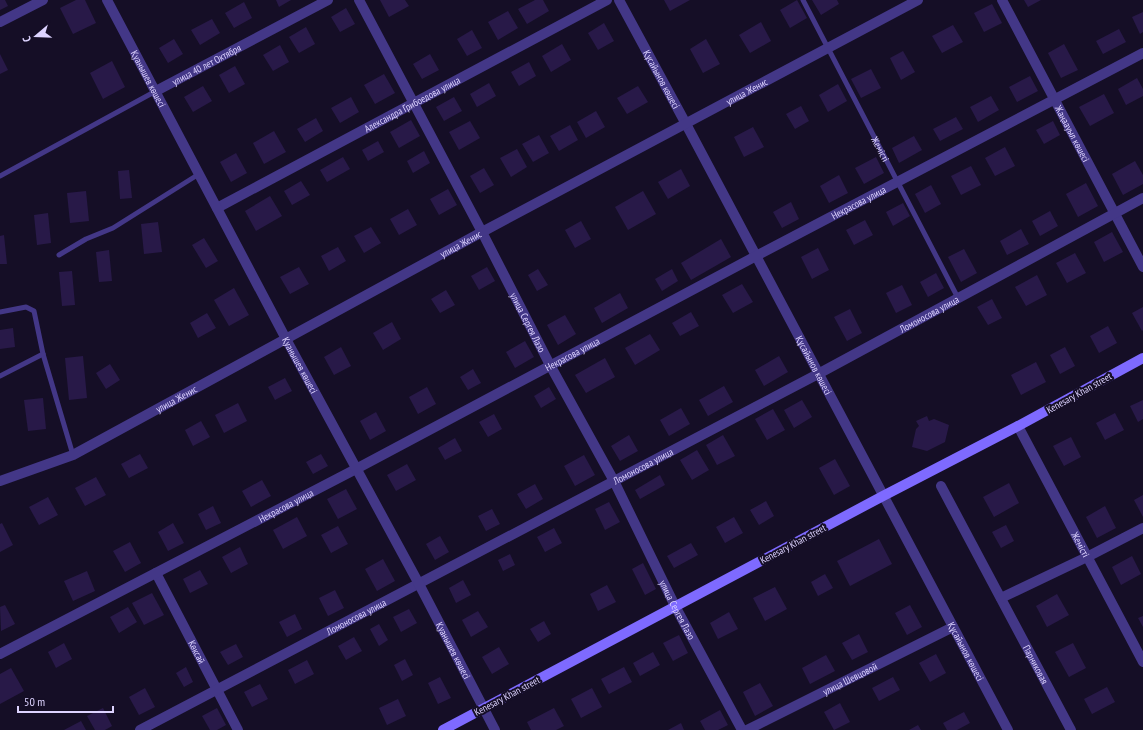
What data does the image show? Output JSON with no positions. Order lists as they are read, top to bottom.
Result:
{
  "streets": {
    "main road": ["Kenesary Khan street"],
    "street": [
      "улица 40 лет Октября",
      "Қуанышев көшесі",
      "Құсайынов көшесі",
      "улица Женис",
      "Александра Грибоедова улица",
      "Жаңаауыл көшесі",
      "Жемісті",
      "Некрасова улица",
      "Ломоносова улица",
      "улица Сергея Лазо",
      "Көксай",
      "Парниковая",
      "улица Шевцовой"
    ]
  },
  "crossings": [
    ["улица 40 лет Октября", "Қуанышев көшесі"],
    ["Қуанышев көшесі", "улица Женис"],
    ["Қуанышев көшесі", "Александра Грибоедова улица"],
    ["Қуанышев көшесі", "Некрасова улица"],
    ["Қуанышев көшесі", "Ломоносова улица"],
    ["Қуанышев көшесі", "Kenesary Khan street"],
    ["Құсайынов көшесі", "улица Женис"],
    ["Құсайынов көшесі", "Некрасова улица"],
    ["Құсайынов көшесі", "Ломоносова улица"],
    ["Құсайынов көшесі", "Kenesary Khan street"],
    ["Құсайынов көшесі", "улица Шевцовой"],
    ["улица Женис", "Жемісті"],
    ["улица Женис", "улица Сергея Лазо"],
    ["Александра Грибоедова улица", "улица Сергея Лазо"],
    ["Жаңаауыл көшесі", "Некрасова улица"],
    ["Жаңаауыл көшесі", "Ломоносова улица"],
    ["Жемісті", "Некрасова улица"],
    ["Жемісті", "Ломоносова улица"],
    ["Жемісті", "Kenesary Khan street"],
    ["Некрасова улица", "улица Сергея Лазо"],
    ["Некрасова улица", "Көксай"],
    ["Ломоносова улица", "улица Сергея Лазо"],
    ["Ломоносова улица", "Көксай"],
    ["улица Сергея Лазо", "Kenesary Khan street"]
  ],
  "scale_bar": "50 m",
  "north": "left"
}
